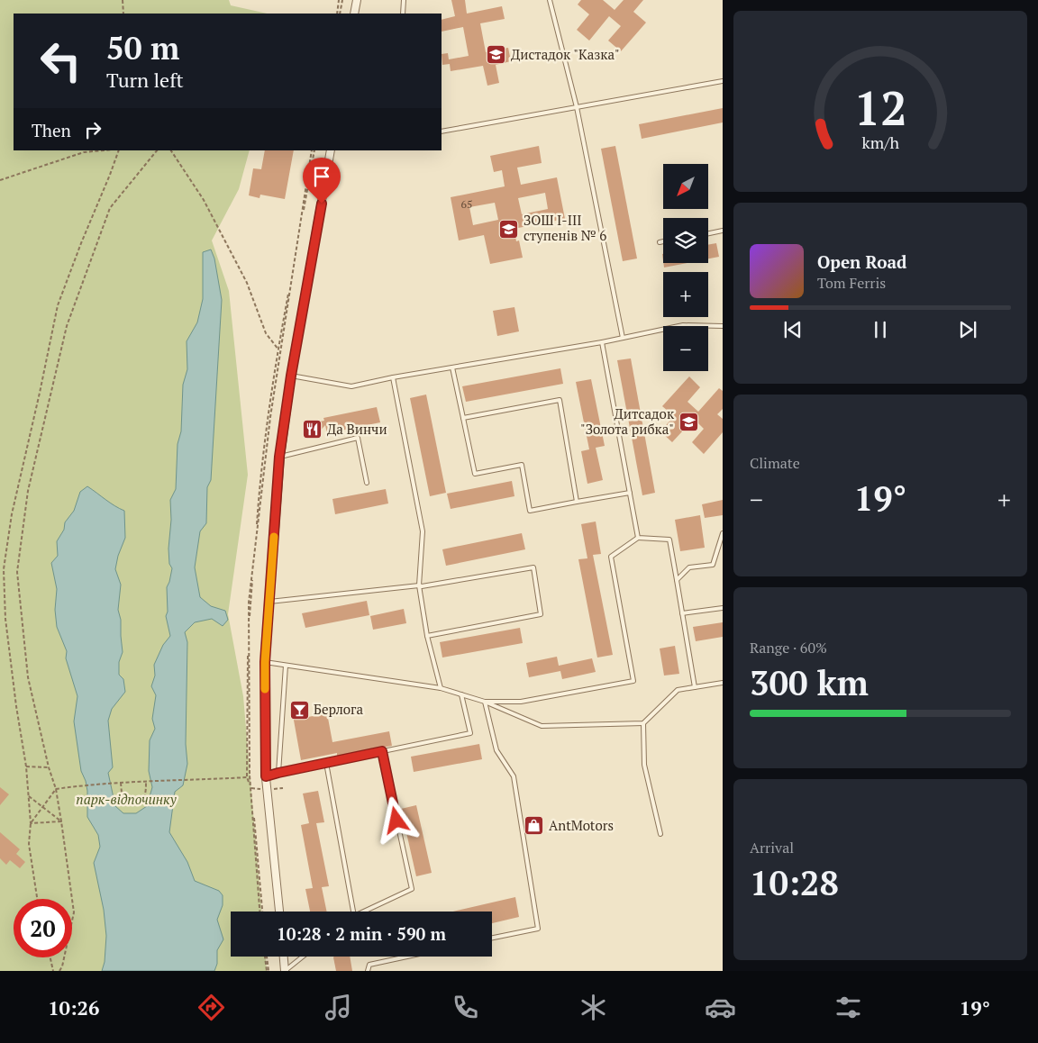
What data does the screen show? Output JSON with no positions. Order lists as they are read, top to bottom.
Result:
{
  "parks": ["парк-відпочинку"],
  "places": {
    "school or university": ["Дистадок \"Казка\"", "ЗОШ І-ІІІ ступенів № 6", "Дитсадок \"Золота рибка\""],
    "restaurant": ["Да Винчи"],
    "bar": ["Берлога"],
    "shop": ["AntMotors"]
  },
  "house_numbers": ["65"],
  "north": "bottom left",
  "page": {
    "turn": ["50 m", "Turn left"],
    "then": "Then",
    "map_buttons": ["+", "−"],
    "song": ["Open Road", "Tom Ferris"],
    "tile": [
      "Climate",
      ["Range · 60%", "300 km"],
      ["Arrival", "10:28"]
    ],
    "heat": ["−", "19°", "+"],
    "limit": "20",
    "trip": "10:28 · 2 min · 590 m",
    "tabs": ["10:26", "19°"],
    "gauge": ["12", "km/h"]
  }
}
